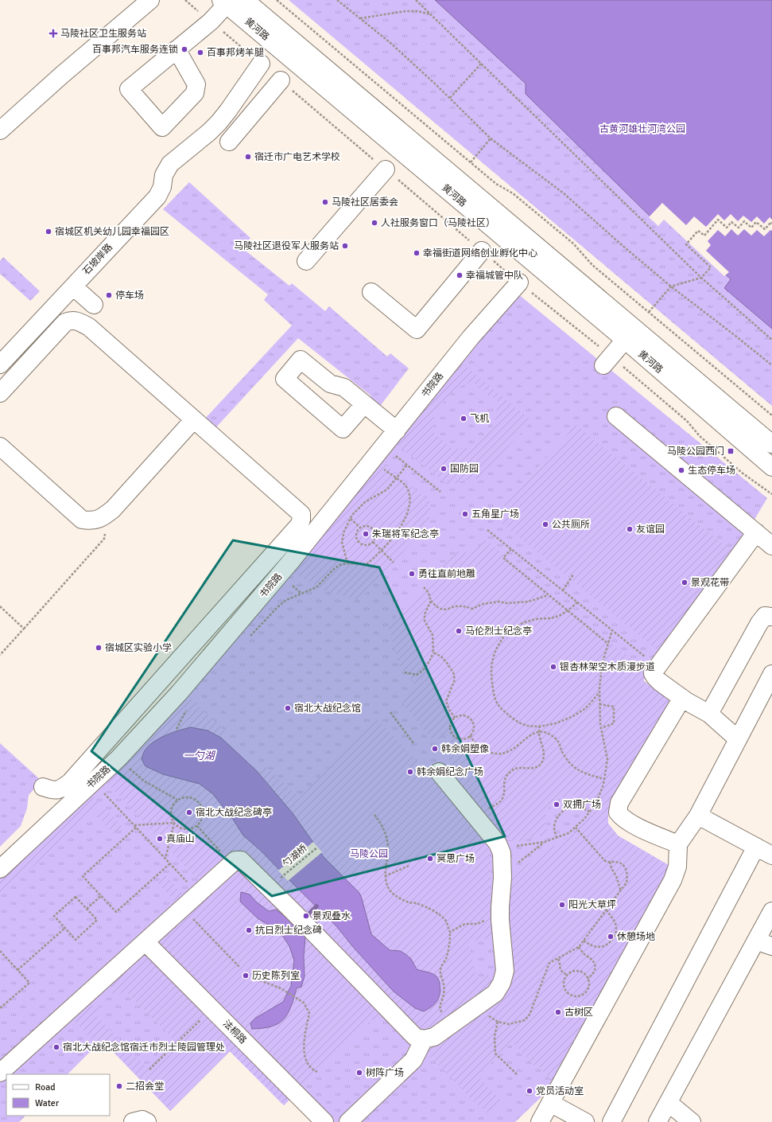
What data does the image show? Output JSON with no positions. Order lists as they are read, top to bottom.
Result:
{
  "streets": {
    "street": [
      "黄河路",
      "石坡岸路",
      "书院路",
      "法桐路"
    ],
    "path": ["勺湖桥"]
  },
  "water": ["一勺湖"],
  "parks": ["古黄河雄壮河湾公园", "马陵公园"],
  "places": {
    "health": ["马陵社区卫生服务站"],
    "other": [
      "百事邦汽车服务连锁",
      "百事邦烤羊腿",
      "宿迁市广电艺术学校",
      "马陵社区居委会",
      "人社服务窗口（马陵社区）",
      "宿城区机关幼儿园幸福园区",
      "马陵社区退役军人服务站",
      "幸福街道网络创业孵化中心",
      "幸福城管中队",
      "停车场",
      "飞机",
      "国防园",
      "生态停车场",
      "五角星广场",
      "公共厕所",
      "友谊园",
      "朱瑞将军纪念亭",
      "勇往直前地雕",
      "景观花带",
      "马伦烈士纪念亭",
      "宿城区实验小学",
      "银杏林架空木质漫步道",
      "宿北大战纪念馆",
      "韩余娟塑像",
      "韩余娟纪念广场",
      "双拥广场",
      "宿北大战纪念碑亭",
      "真庙山",
      "冥思广场",
      "阳光大草坪",
      "景观叠水",
      "抗日烈士纪念碑",
      "休憩场地",
      "历史陈列室",
      "古树区",
      "宿北大战纪念馆宿迁市烈士陵园管理处",
      "树阵广场",
      "二招会堂",
      "党员活动室"
    ],
    "transit": ["马陵公园西门"]
  },
  "legend": ["Road", "Water"]
}
